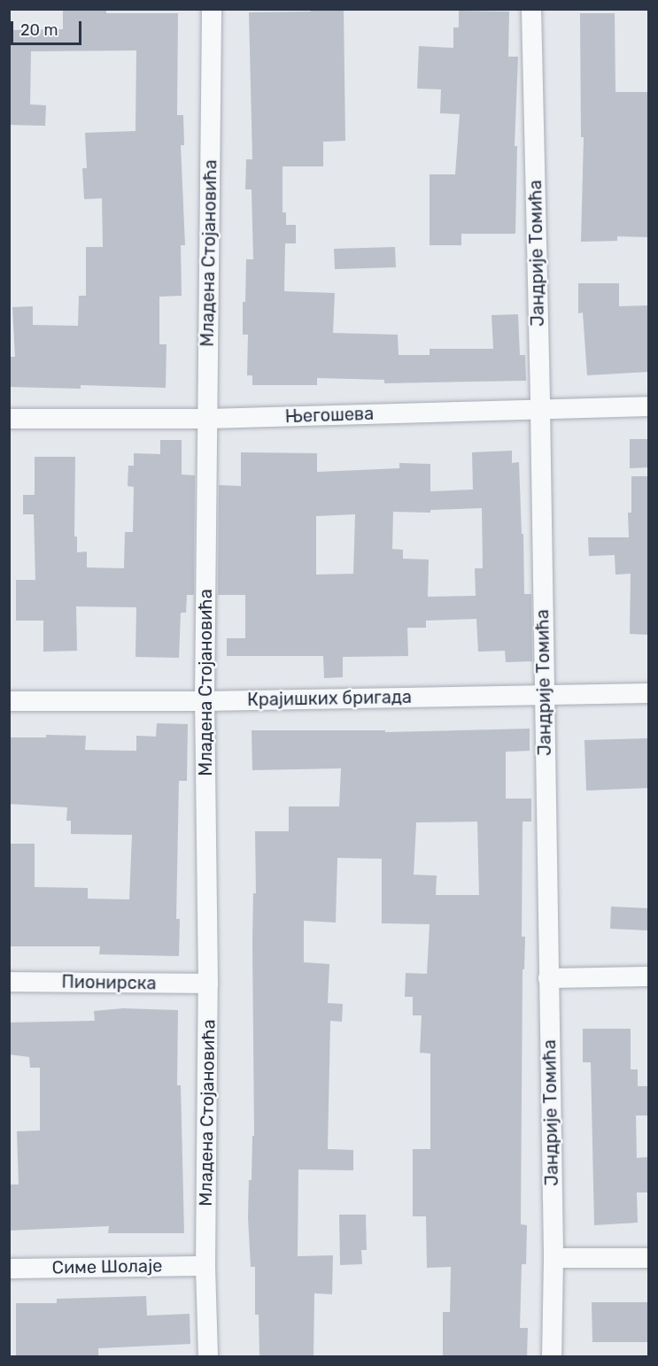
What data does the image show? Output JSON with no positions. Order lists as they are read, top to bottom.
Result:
{
  "streets": {
    "street": [
      "Младена Стојановића",
      "Јандрије Томића",
      "Његошева",
      "Крајишких бригада",
      "Пионирска",
      "Симе Шолаје"
    ]
  },
  "crossings": [
    ["Младена Стојановића", "Његошева"],
    ["Младена Стојановића", "Крајишких бригада"],
    ["Младена Стојановића", "Пионирска"],
    ["Младена Стојановића", "Симе Шолаје"],
    ["Јандрије Томића", "Његошева"],
    ["Јандрије Томића", "Крајишких бригада"]
  ],
  "scale_bar": "20 m"
}
